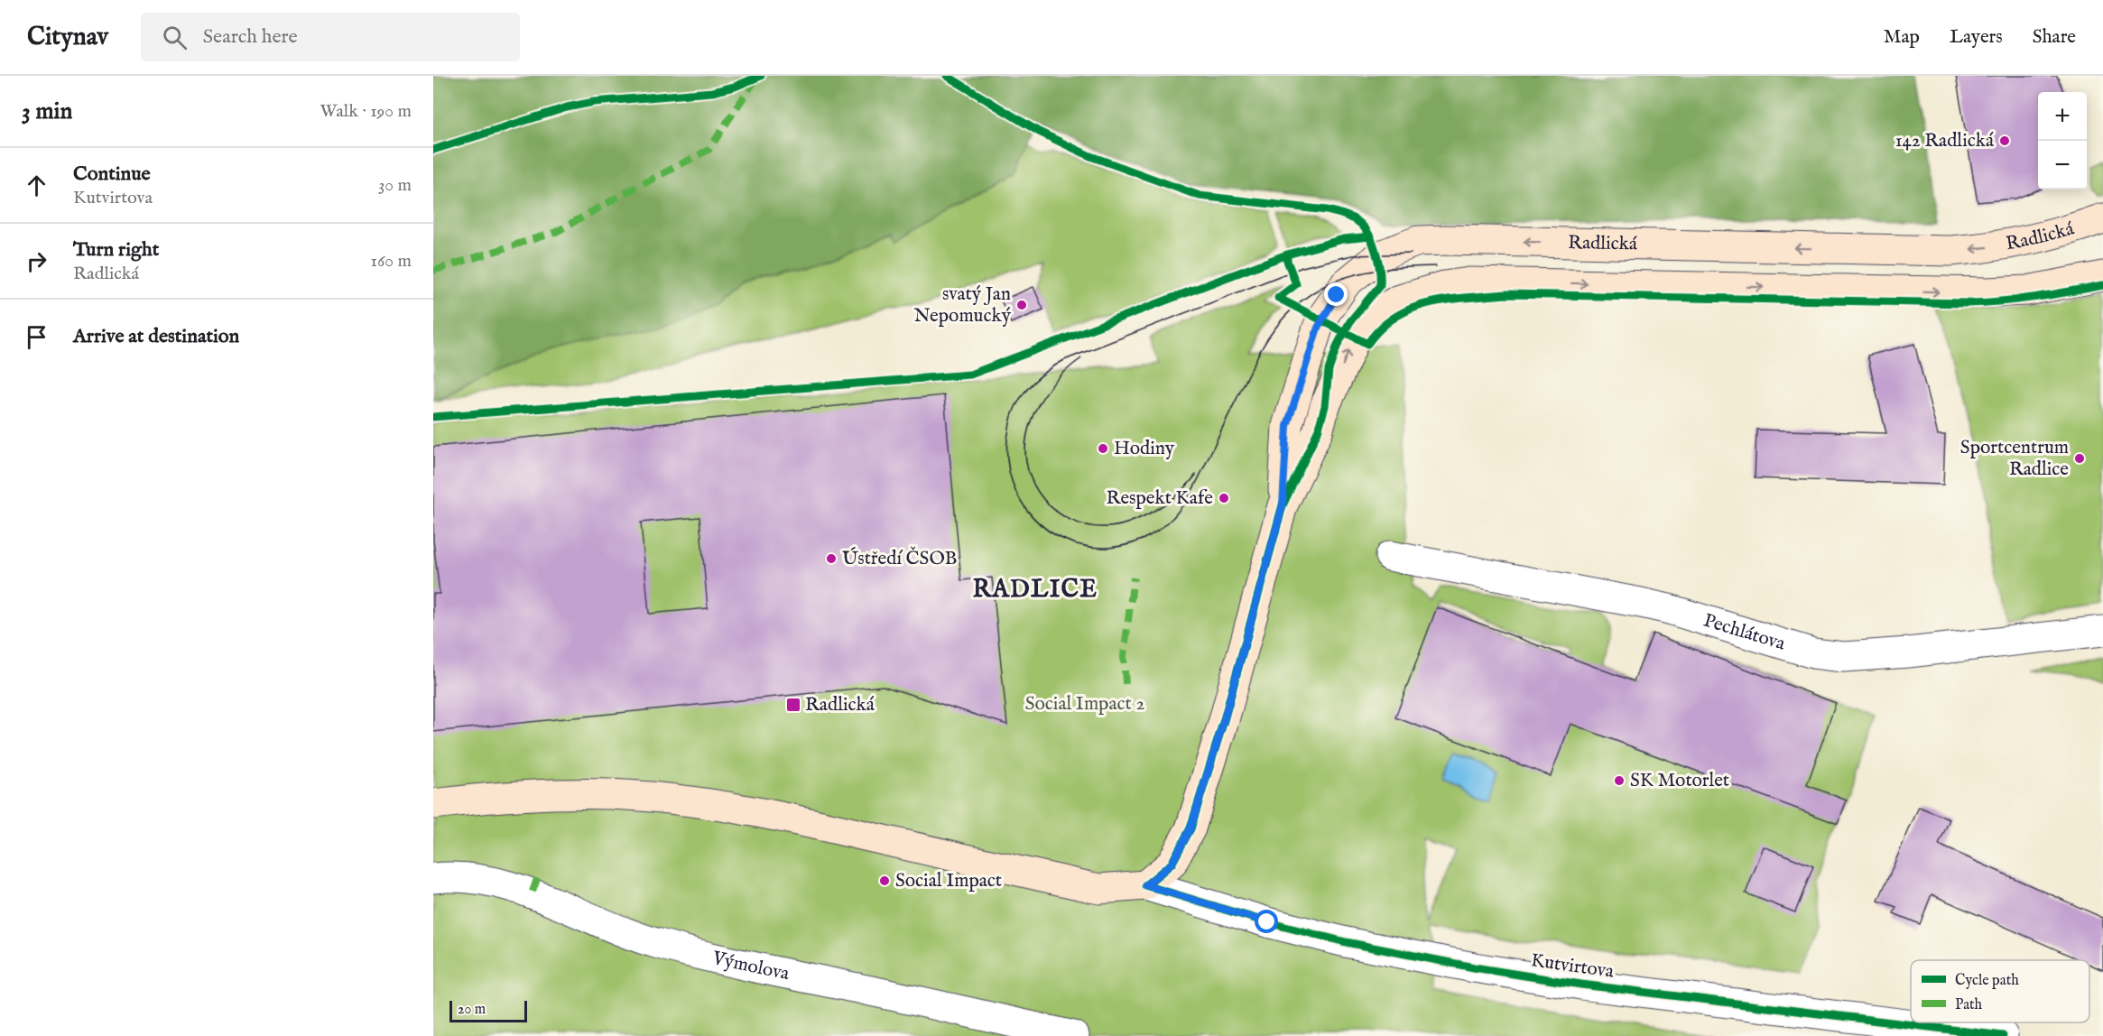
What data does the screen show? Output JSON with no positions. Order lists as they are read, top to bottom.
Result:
{
  "streets": {
    "main road": ["Radlická"],
    "street": ["Pechlátova", "Výmolova", "Kutvirtova"]
  },
  "crossings": [
    ["Radlická", "Kutvirtova"]
  ],
  "districts": ["RADLICE"],
  "parks": ["Social Impact 2"],
  "places": {
    "other": [
      "142 Radlická",
      "svatý Jan Nepomucký",
      "Hodiny",
      "Sportcentrum Radlice",
      "Respekt Kafe",
      "Ústředí ČSOB",
      "SK Motorlet",
      "Social Impact"
    ],
    "transit": ["Radlická"]
  },
  "legend": ["Cycle path", "Path"],
  "scale_bar": "20 m",
  "page": {
    "header": "Citynav",
    "search": "Search here",
    "nav": ["Map", "Layers", "Share"],
    "heading": ["3 min", "Walk · 190 m"],
    "map_buttons": ["+", "−"],
    "list": [
      ["Continue", "Kutvirtova", "30 m"],
      ["Turn right", "Radlická", "160 m"],
      "Arrive at destination"
    ],
    "scale": "20 m"
  }
}
